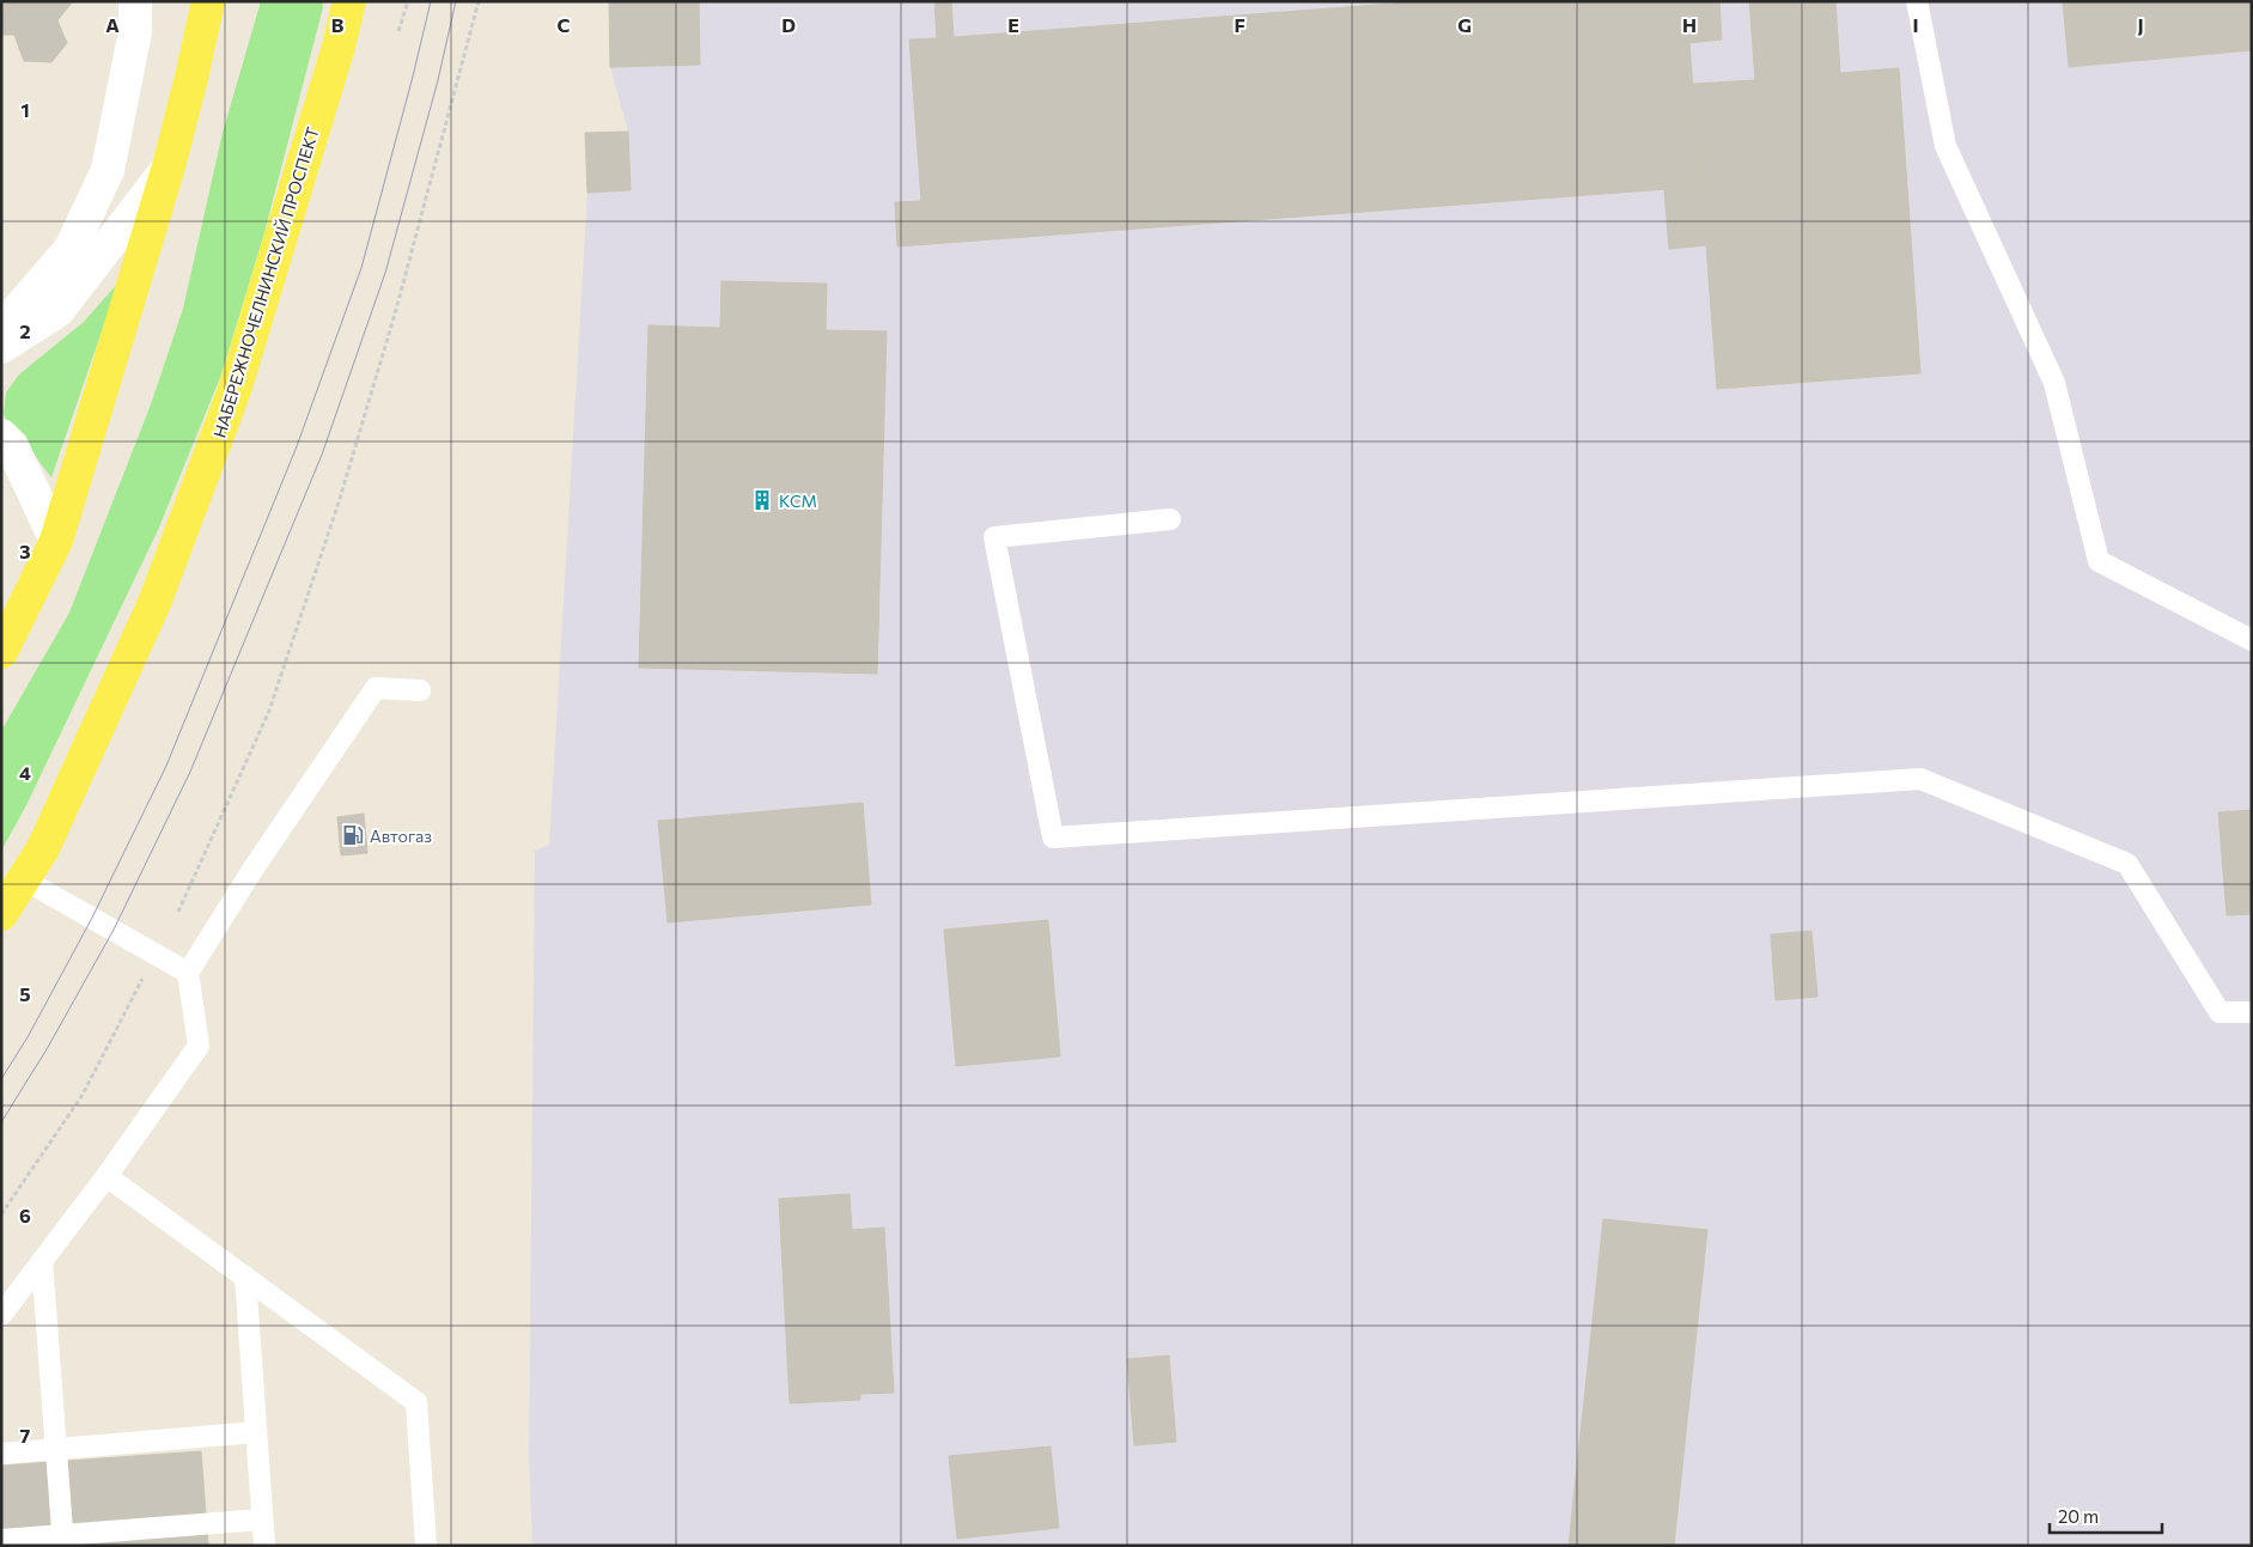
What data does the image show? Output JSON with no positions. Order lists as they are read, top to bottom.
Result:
{
  "streets": {
    "main road": ["НАБЕРЕЖНОЧЕЛНИНСКИЙ ПРОСПЕКТ"]
  },
  "places": {
    "building": ["КСМ"],
    "fuel station": ["Автогаз"]
  },
  "scale_bar": "20 m",
  "grid": {
    "columns": [
      "A",
      "B",
      "C",
      "D",
      "E",
      "F",
      "G",
      "H",
      "I",
      "J"
    ],
    "rows": [
      "1",
      "2",
      "3",
      "4",
      "5",
      "6",
      "7"
    ]
  }
}
